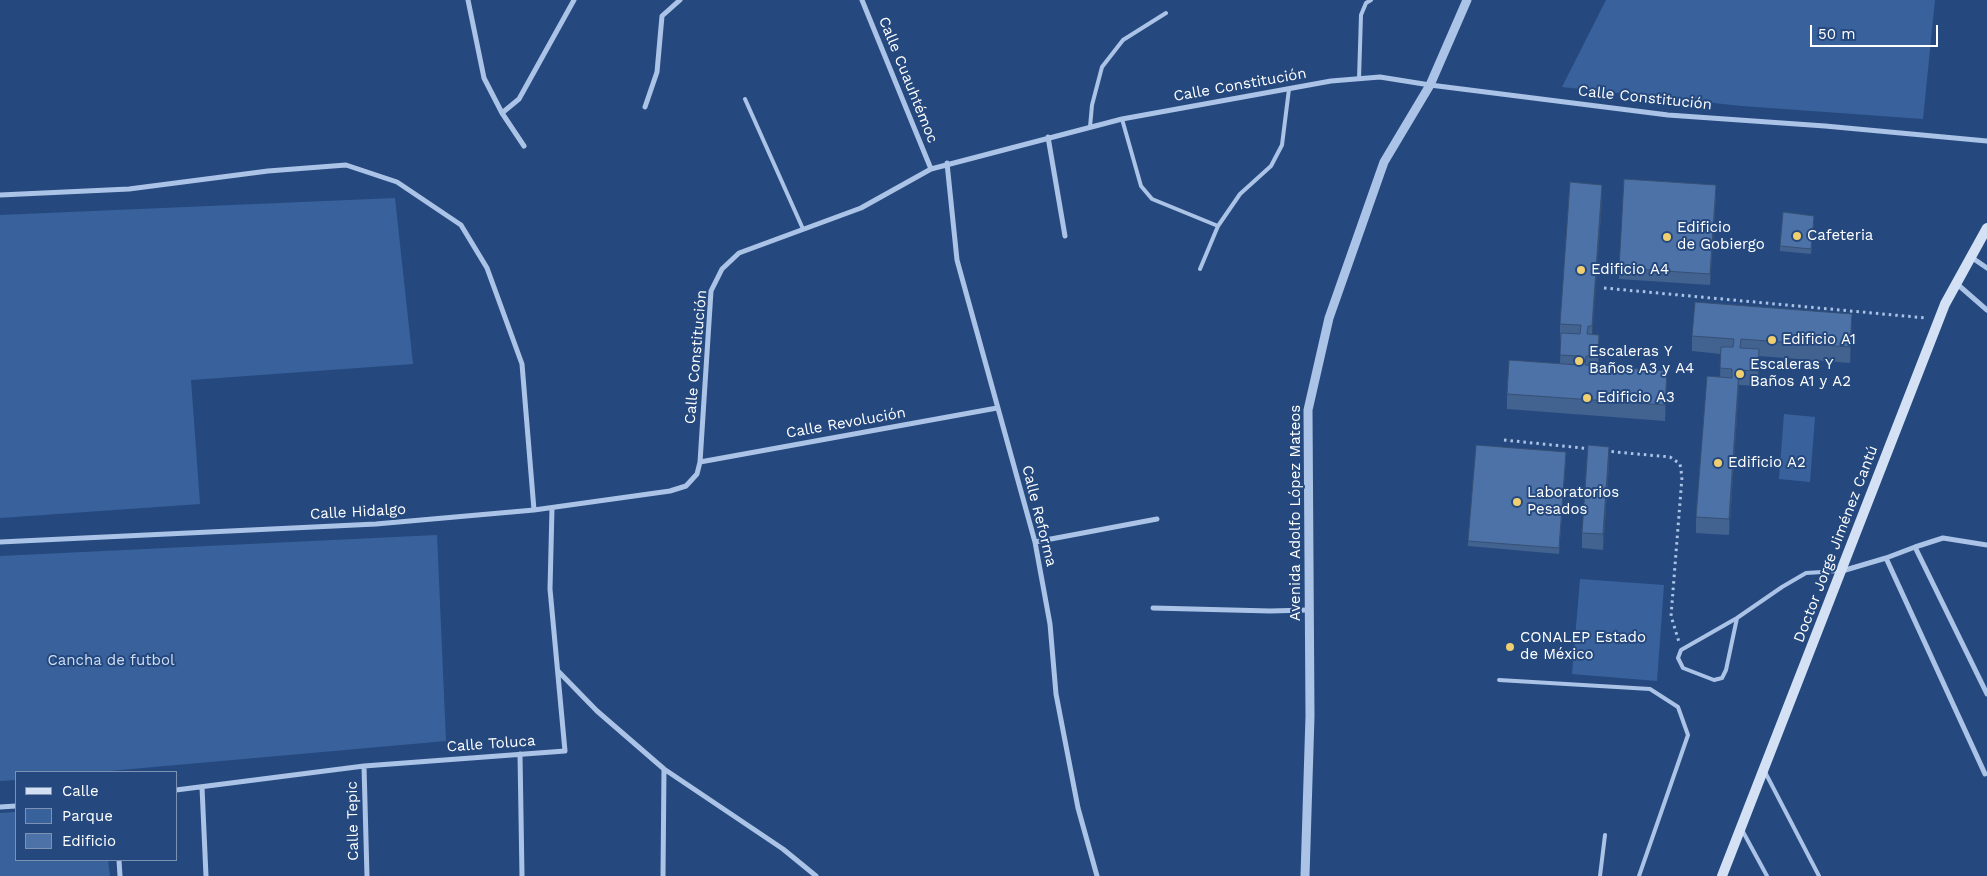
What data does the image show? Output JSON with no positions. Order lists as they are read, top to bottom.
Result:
{
  "streets": {
    "main road": ["Doctor Jorge Jiménez Cantú"],
    "street": [
      "Calle Cuauhtémoc",
      "Calle Constitución",
      "Calle Revolución",
      "Calle Hidalgo",
      "Avenida Adolfo López Mateos",
      "Calle Reforma",
      "Calle Toluca",
      "Calle Tepic"
    ]
  },
  "crossings": [
    ["Calle Cuauhtémoc", "Calle Constitución"],
    ["Calle Constitución", "Calle Revolución"],
    ["Calle Constitución", "Calle Hidalgo"],
    ["Calle Constitución", "Avenida Adolfo López Mateos"],
    ["Calle Constitución", "Calle Reforma"],
    ["Calle Revolución", "Calle Hidalgo"],
    ["Calle Revolución", "Calle Reforma"],
    ["Calle Hidalgo", "Calle Toluca"],
    ["Calle Toluca", "Calle Tepic"]
  ],
  "parks": ["Cancha de futbol"],
  "places": [
    "Cafeteria",
    "Edificio de Gobiergo",
    "Edificio A4",
    "Edificio A1",
    "Escaleras Y Baños A3 y A4",
    "Escaleras Y Baños A1 y A2",
    "Edificio A3",
    "Edificio A2",
    "Laboratorios Pesados",
    "CONALEP Estado de México"
  ],
  "legend": ["Calle", "Parque", "Edificio"],
  "scale_bar": "50 m"
}
